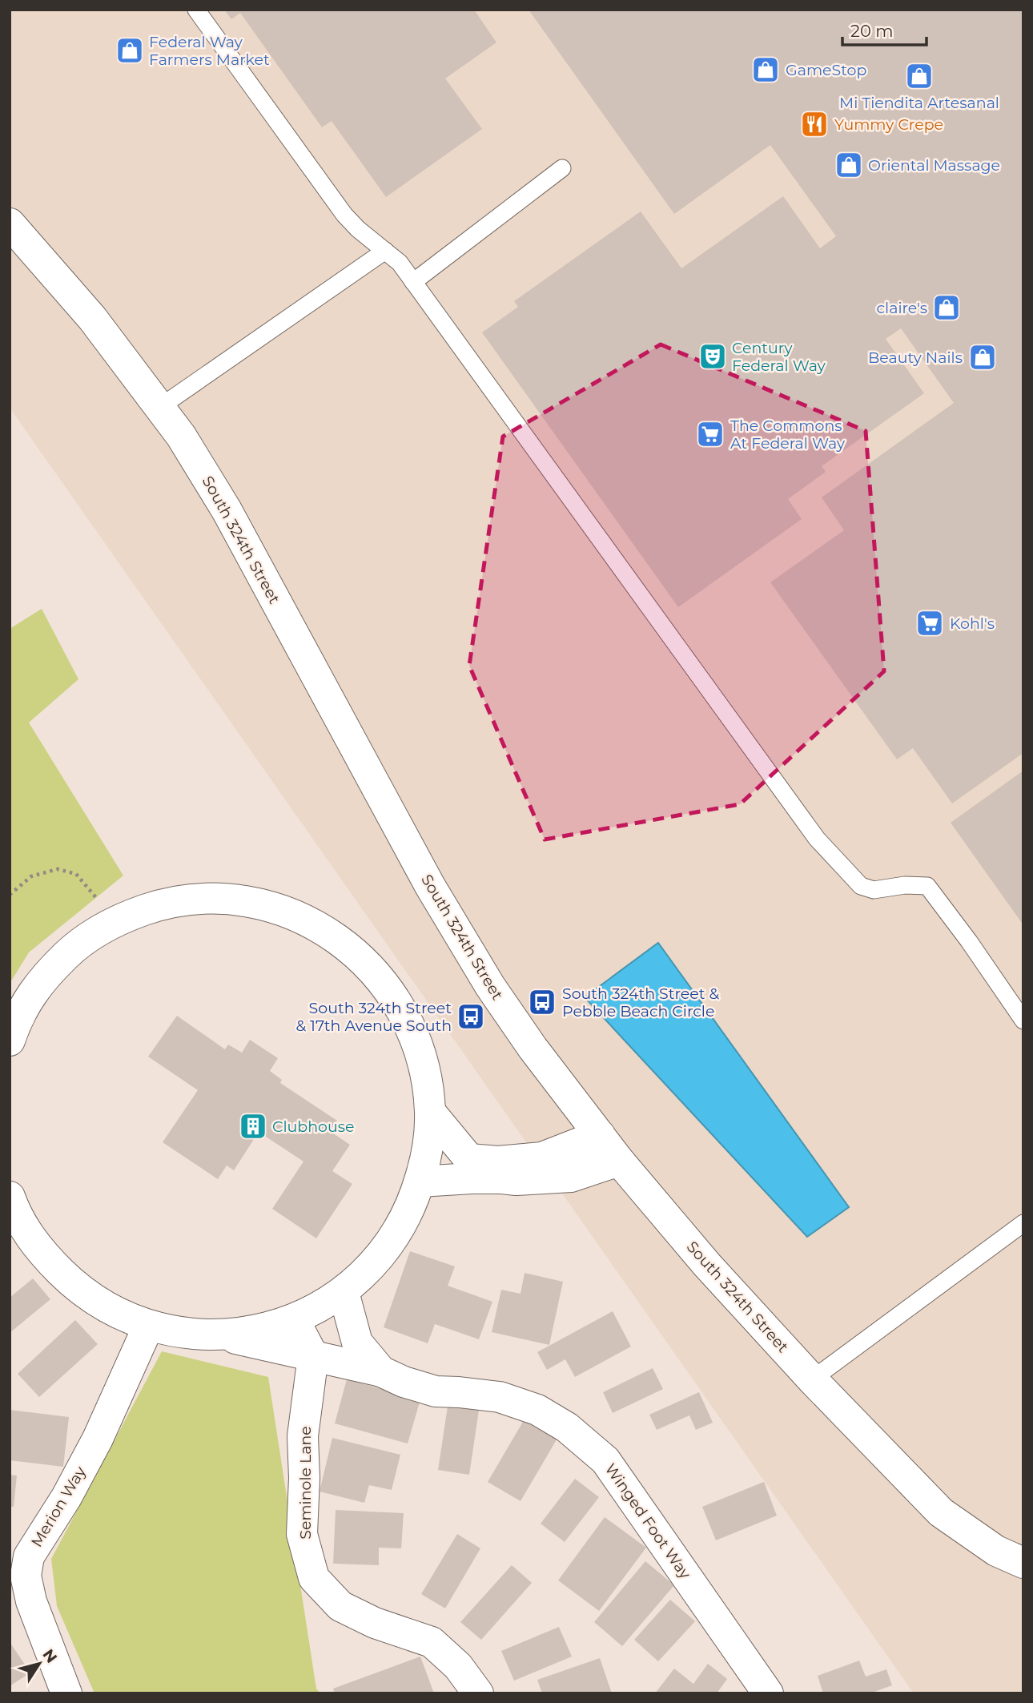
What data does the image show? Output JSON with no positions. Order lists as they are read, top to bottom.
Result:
{
  "streets": {
    "street": [
      "South 324th Street",
      "Seminole Lane",
      "Merion Way",
      "Winged Foot Way"
    ]
  },
  "places": {
    "shop": [
      "Federal Way Farmers Market",
      "GameStop",
      "Mi Tiendita Artesanal",
      "Oriental Massage",
      "claire's",
      "Beauty Nails"
    ],
    "restaurant": ["Yummy Crepe"],
    "theatre": ["Century Federal Way"],
    "supermarket": ["The Commons At Federal Way", "Kohl's"],
    "bus stop": ["South 324th Street & Pebble Beach Circle", "South 324th Street & 17th Avenue South"],
    "building": ["Clubhouse"]
  },
  "scale_bar": "20 m",
  "north": "top right"
}
